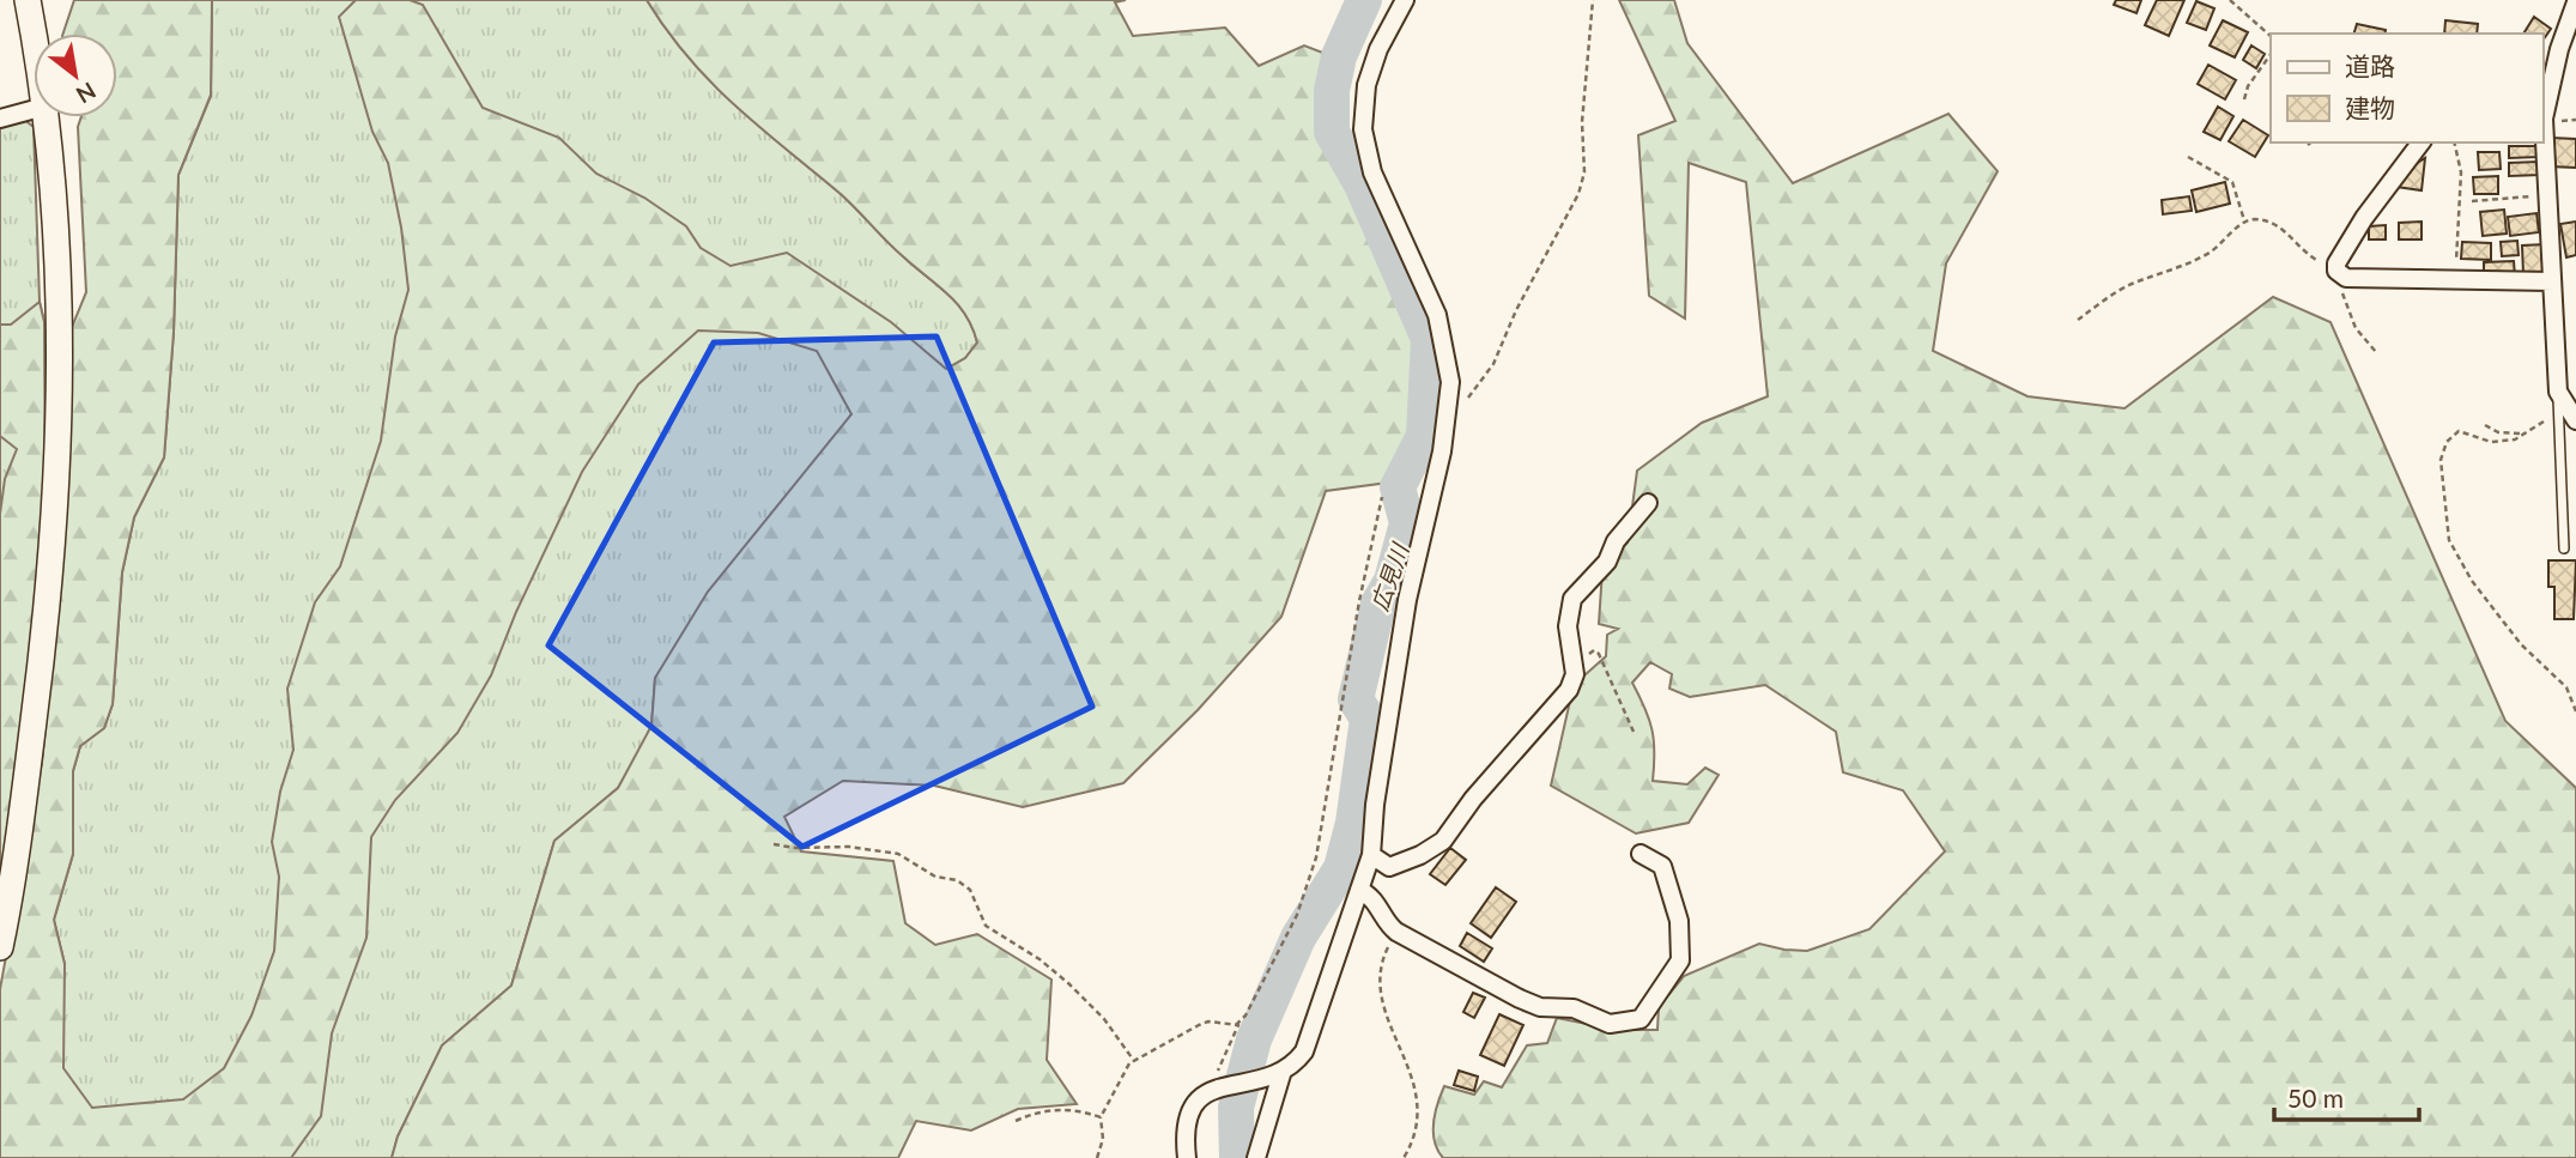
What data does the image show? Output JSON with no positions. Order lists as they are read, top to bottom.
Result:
{
  "water": ["広見川"],
  "legend": ["道路", "建物"],
  "scale_bar": "50 m",
  "north": "bottom right"
}
